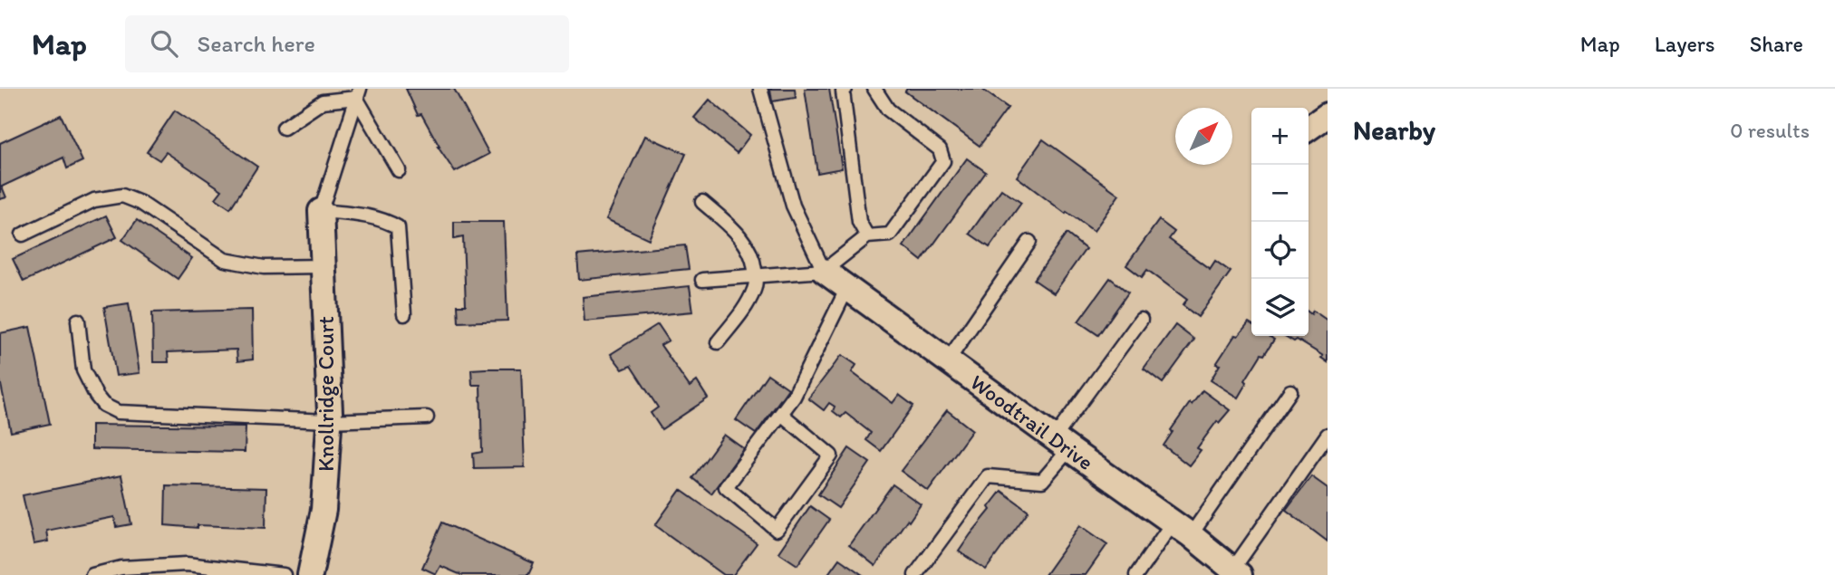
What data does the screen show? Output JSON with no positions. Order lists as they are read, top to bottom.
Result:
{
  "streets": {
    "street": ["Knollridge Court", "Woodtrail Drive"]
  },
  "north": "top right",
  "page": {
    "header": "Map",
    "search": "Search here",
    "nav": ["Map", "Layers", "Share"],
    "heading": ["Nearby", "0 results"],
    "map_buttons": ["+", "−"]
  }
}
